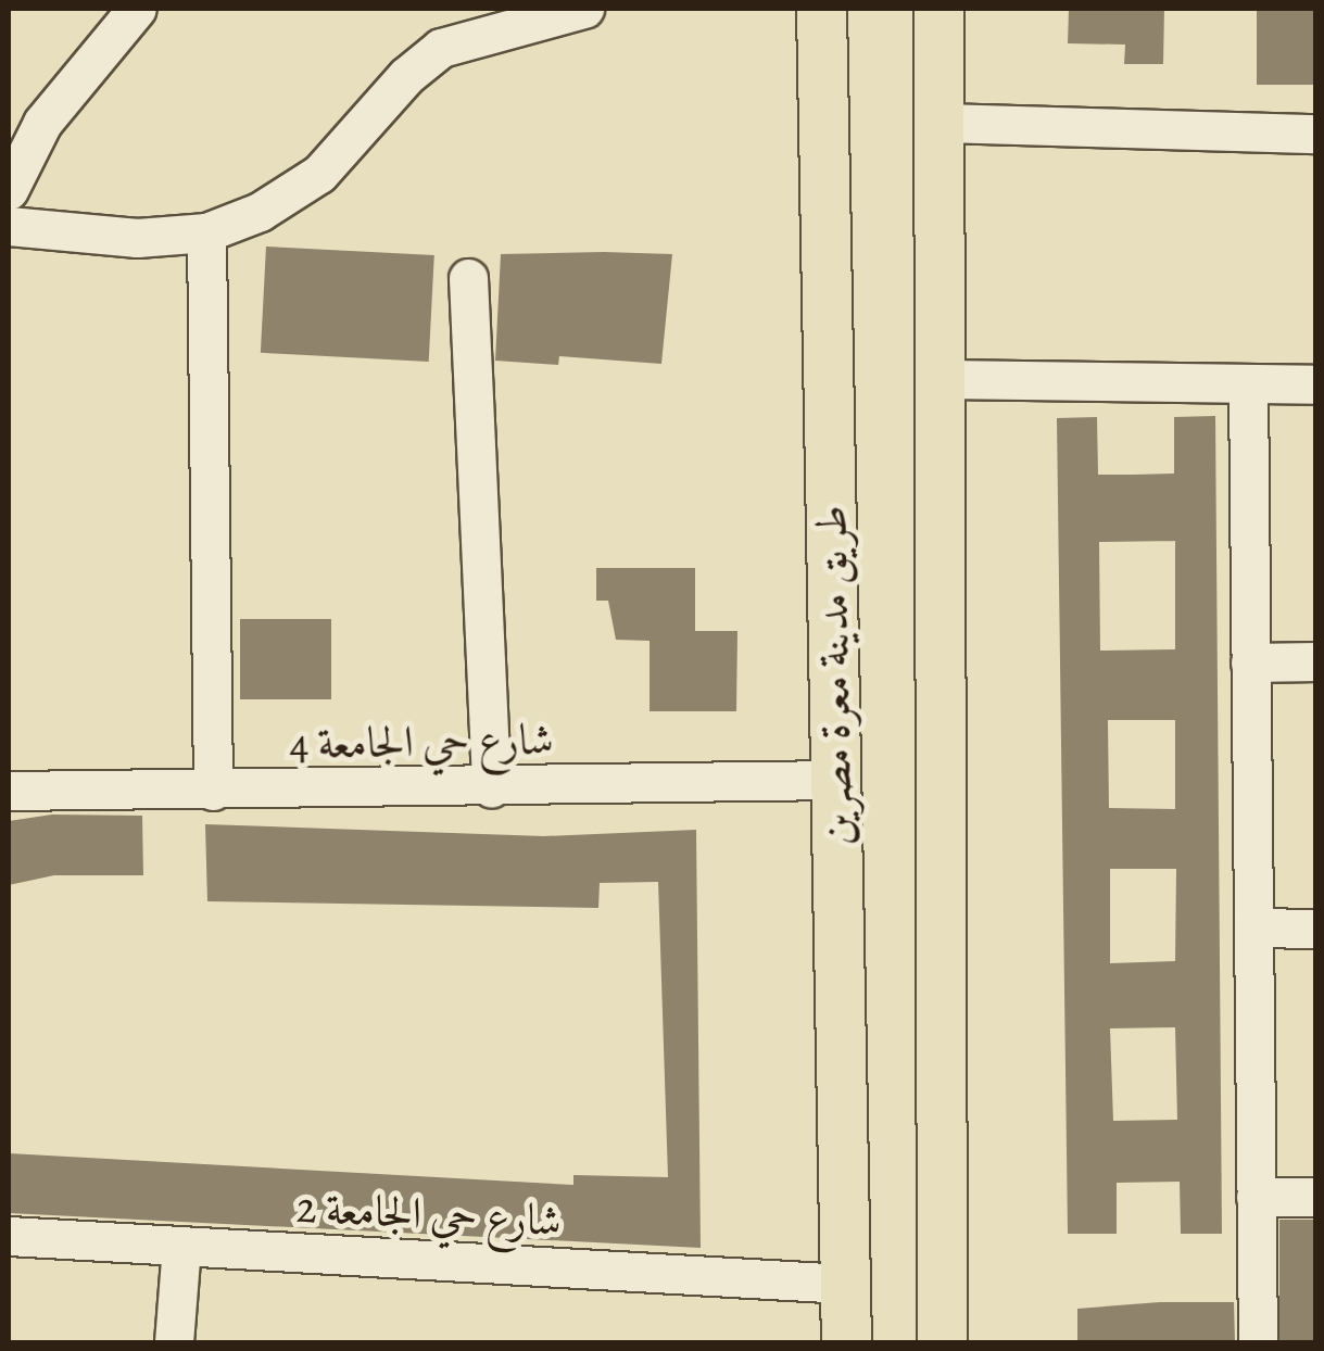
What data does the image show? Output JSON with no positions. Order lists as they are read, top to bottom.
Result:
{
  "streets": {
    "main road": ["طريق مدينة معرة مصرين"],
    "street": ["شارع حي الجامعة 4", "شارع حي الجامعة 2"]
  },
  "crossings": [
    ["طريق مدينة معرة مصرين", "شارع حي الجامعة 4"],
    ["طريق مدينة معرة مصرين", "شارع حي الجامعة 2"]
  ]
}
